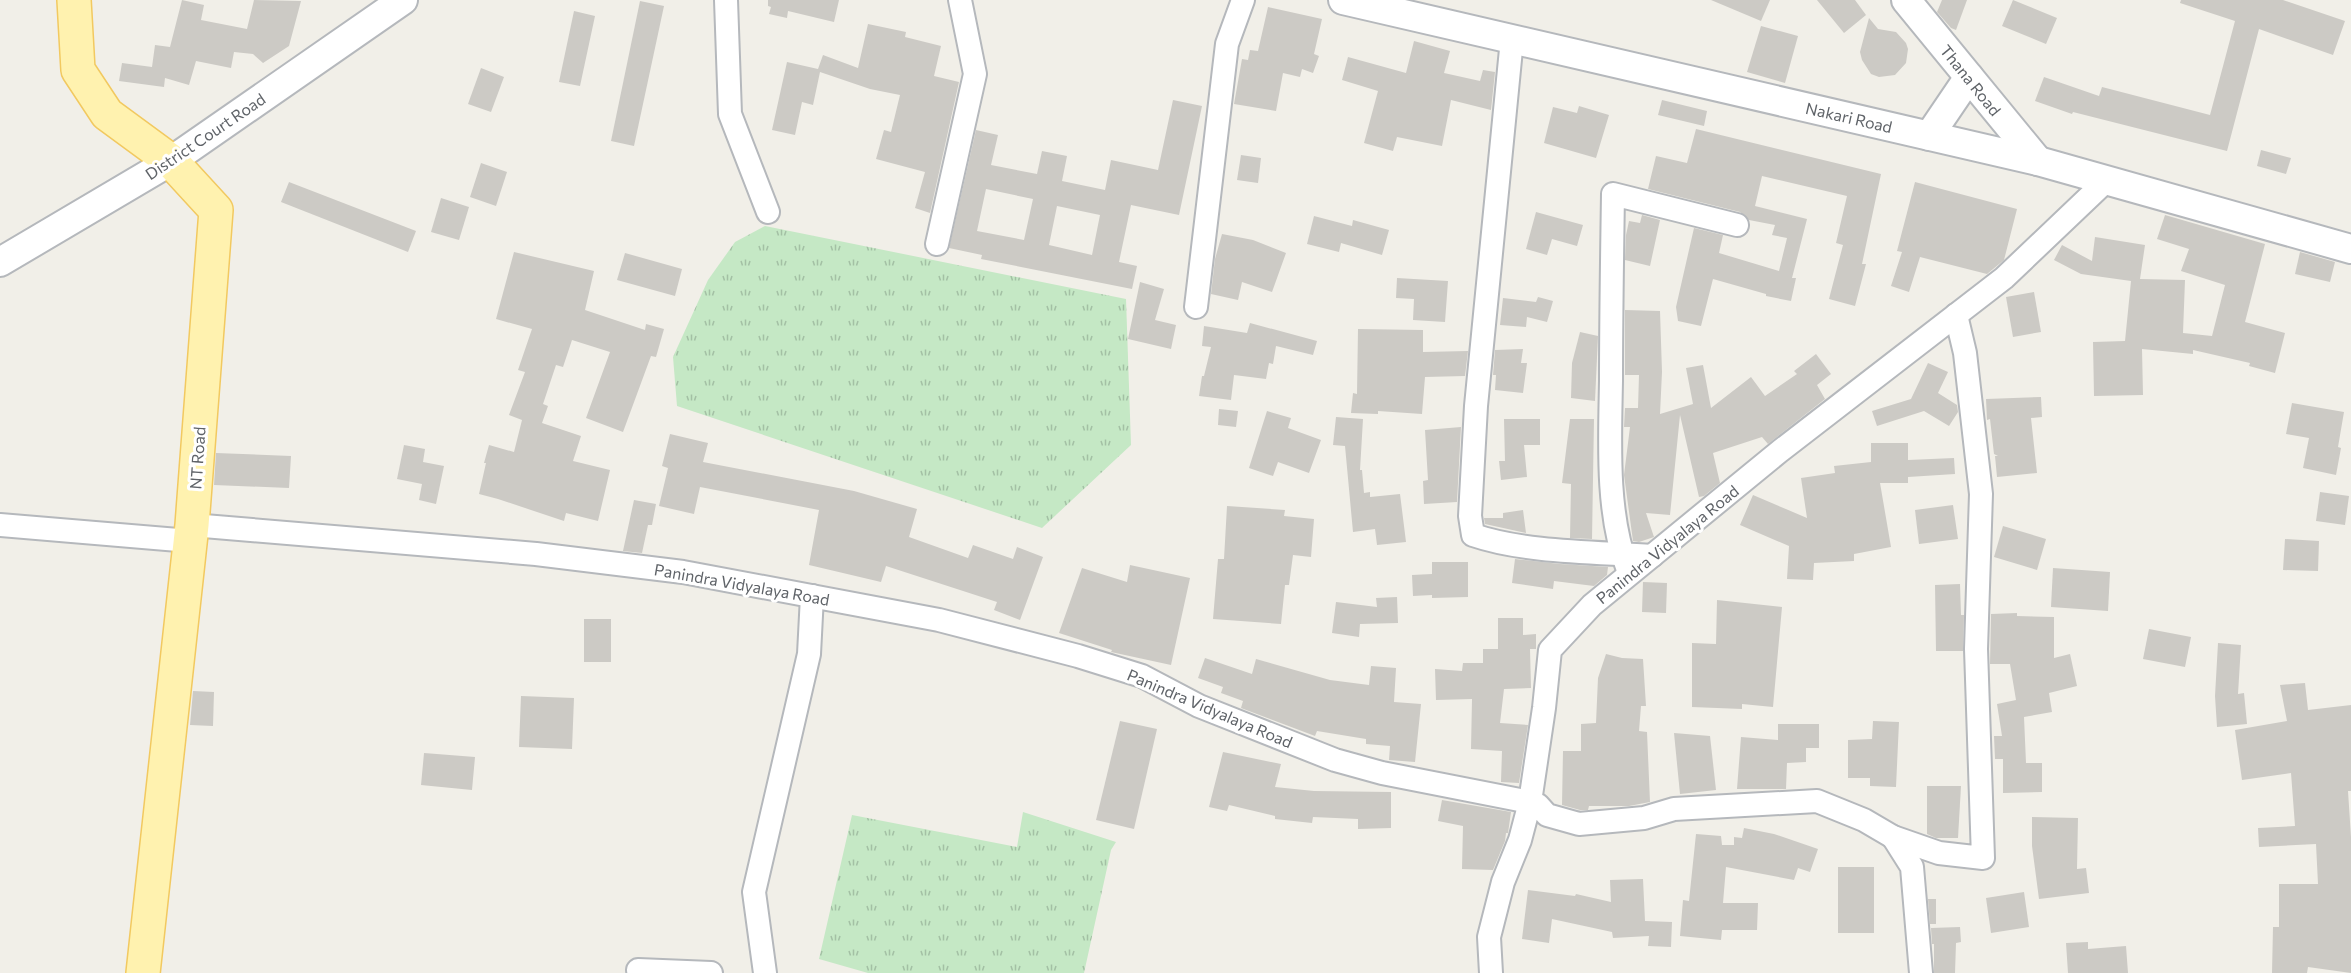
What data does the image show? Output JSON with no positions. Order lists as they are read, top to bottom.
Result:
{
  "streets": {
    "main road": ["NT Road"],
    "street": [
      "Thana Road",
      "Nakari Road",
      "District Court Road",
      "Panindra Vidyalaya Road"
    ]
  },
  "crossings": [
    ["Thana Road", "Nakari Road"],
    ["Nakari Road", "Panindra Vidyalaya Road"],
    ["District Court Road", "NT Road"],
    ["NT Road", "Panindra Vidyalaya Road"]
  ]
}
